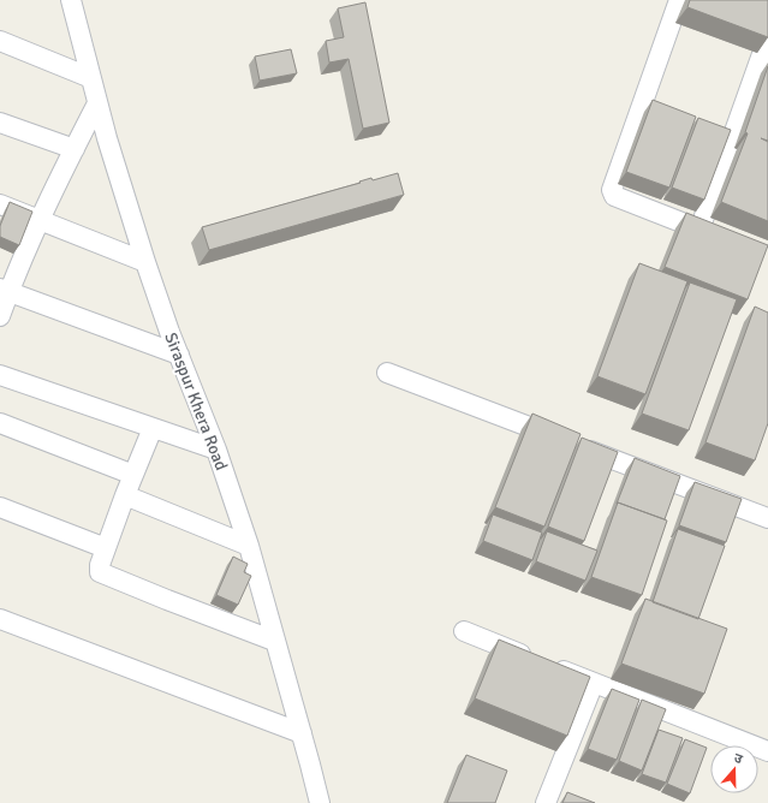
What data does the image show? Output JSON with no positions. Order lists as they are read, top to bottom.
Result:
{
  "streets": {
    "street": ["Siraspur Khera Road"]
  },
  "north": "top"
}
